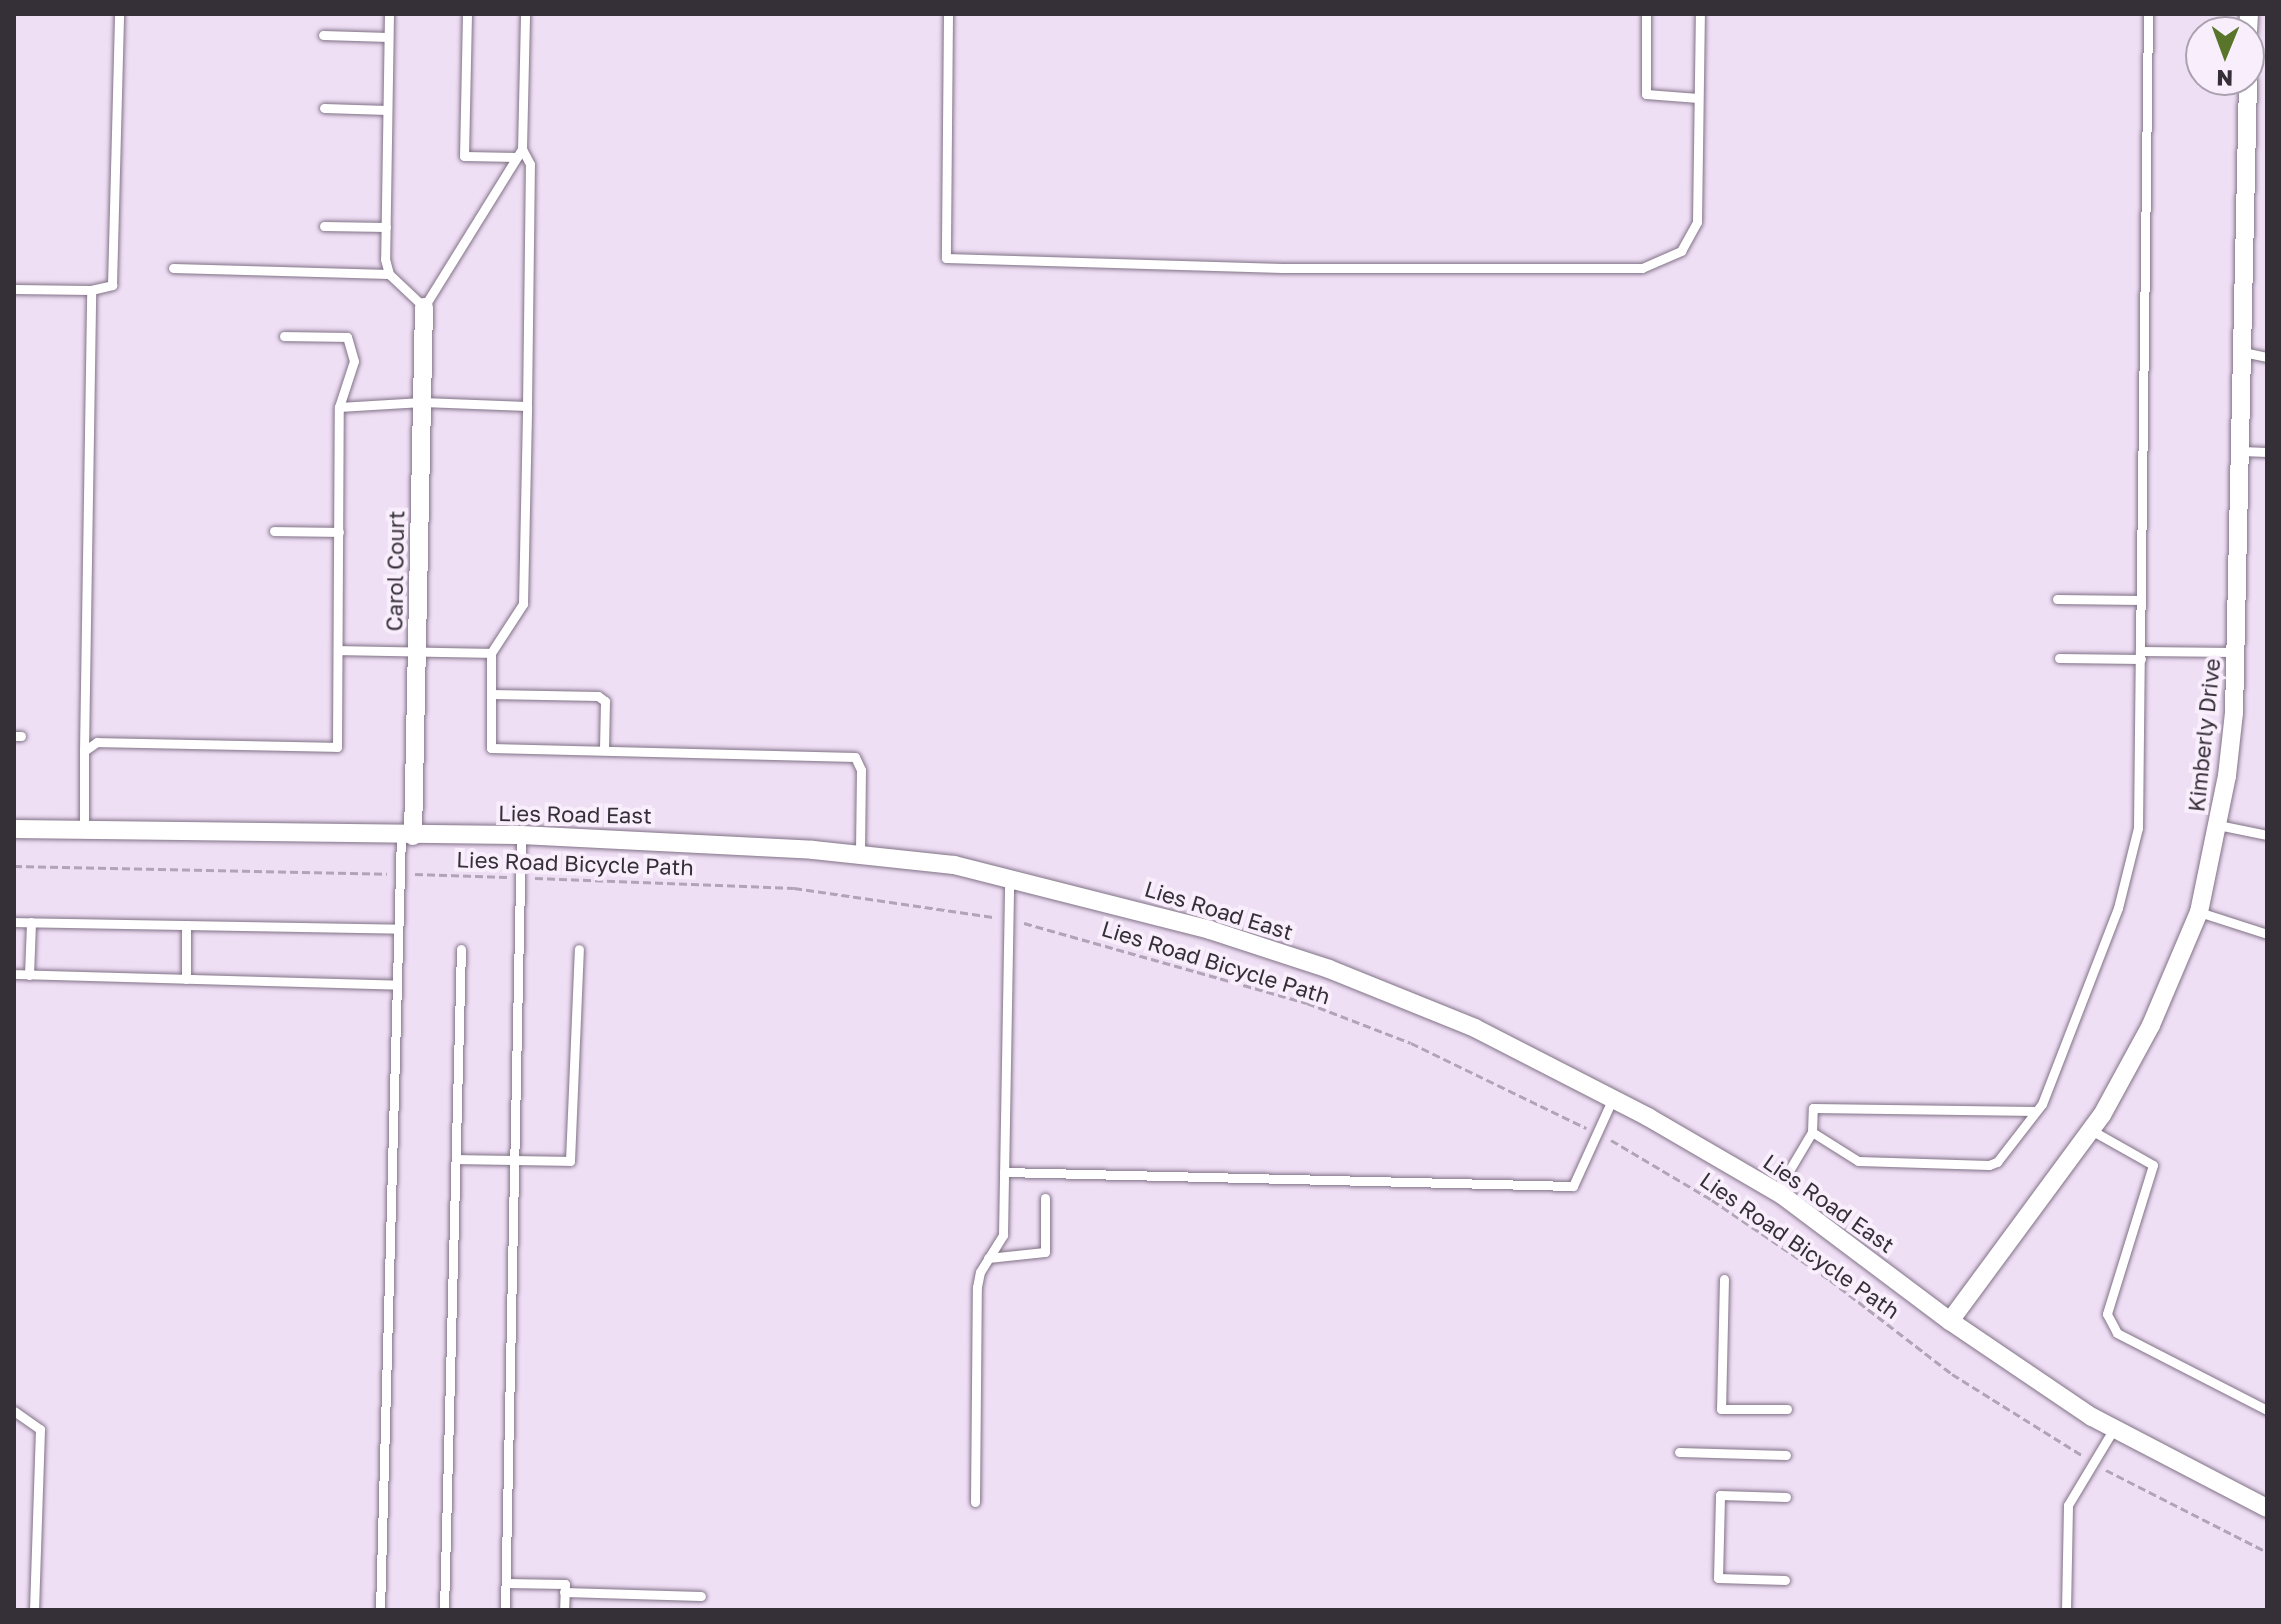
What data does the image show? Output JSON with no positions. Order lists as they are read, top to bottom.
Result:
{
  "streets": {
    "street": ["Carol Court", "Kimberly Drive", "Lies Road East"],
    "path": ["Lies Road Bicycle Path"]
  },
  "crossings": [
    ["Carol Court", "Lies Road East"],
    ["Kimberly Drive", "Lies Road East"]
  ],
  "north": "bottom"
}
